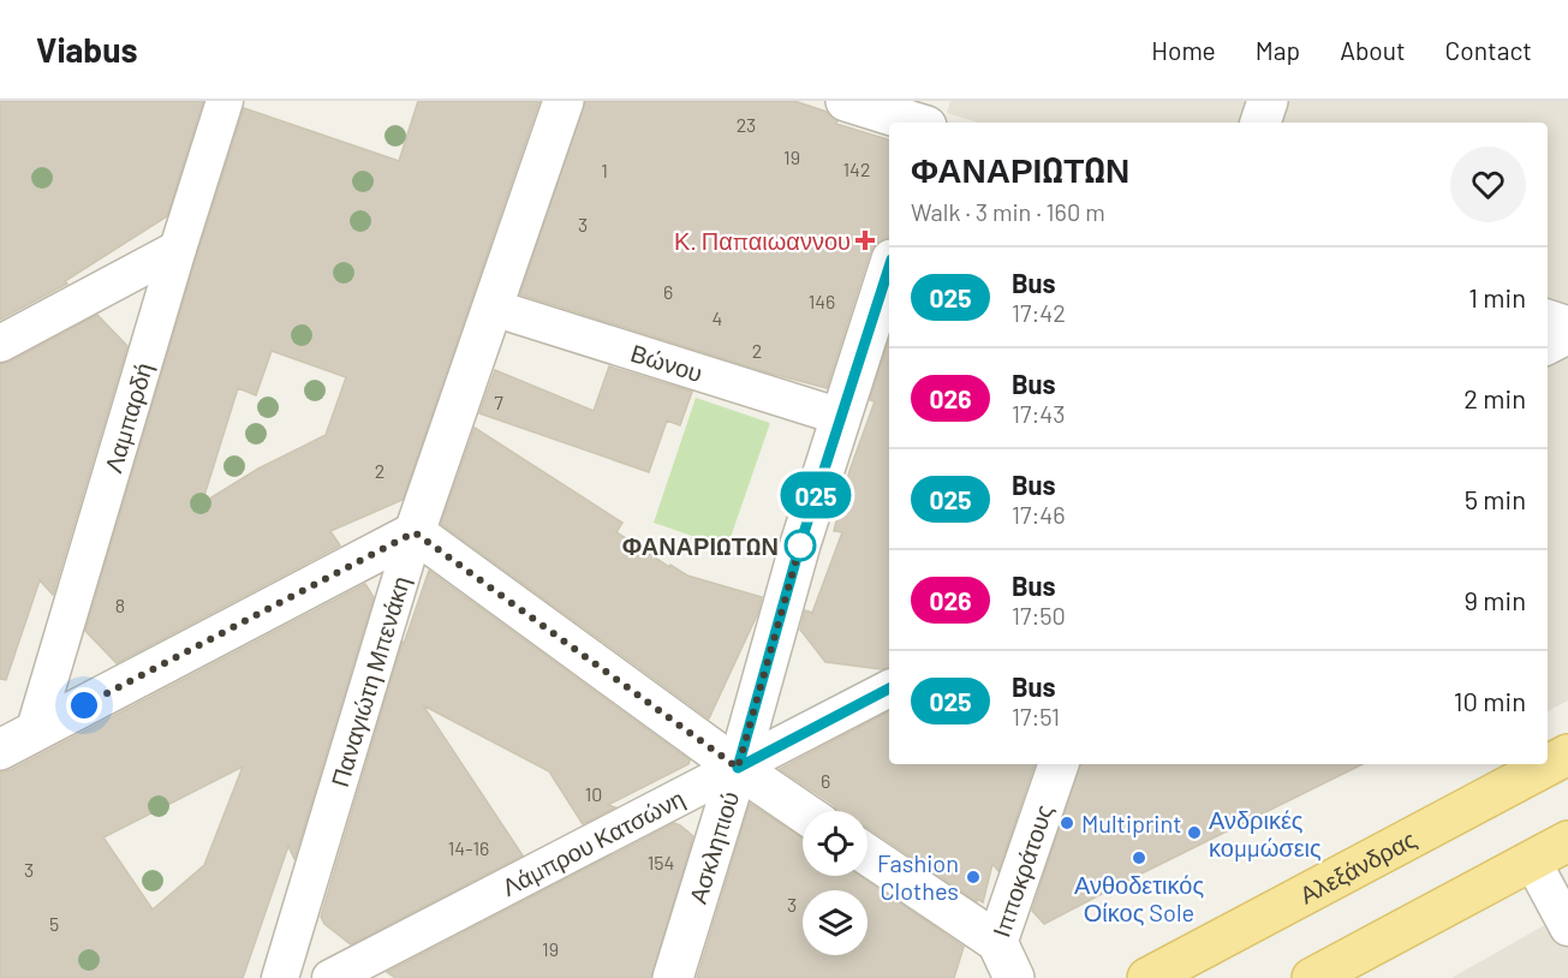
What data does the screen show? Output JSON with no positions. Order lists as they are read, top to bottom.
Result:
{
  "streets": {
    "main road": ["Αλεξάνδρας"],
    "street": [
      "Βώνου",
      "Λαμπαρδή",
      "Παναγιώτη Μπενάκη",
      "Λάμπρου Κατσώνη",
      "Ασκληπιού",
      "Ιπποκράτους"
    ]
  },
  "crossings": [
    ["Βώνου", "Παναγιώτη Μπενάκη"],
    ["Βώνου", "Ασκληπιού"],
    ["Λάμπρου Κατσώνη", "Ασκληπιού"]
  ],
  "places": {
    "health": ["Κ. Παπαιωαννου"],
    "other": [
      "ΦΑΝΑΡΙΩΤΩΝ",
      "Multiprint",
      "Ανδρικές κομμώσεις",
      "Ανθοδετικός Οίκος Sole",
      "Fashion Clothes"
    ]
  },
  "lines": ["bus line 025"],
  "house_numbers": [
    "23",
    "19",
    "142",
    "1",
    "3",
    "6",
    "146",
    "4",
    "2",
    "7",
    "2",
    "8",
    "6",
    "10",
    "14-16",
    "154",
    "3",
    "3",
    "5",
    "19"
  ],
  "page": {
    "header": "Viabus",
    "nav": [
      "Home",
      "Map",
      "About",
      "Contact"
    ],
    "on_map": "025",
    "heading": ["ΦΑΝΑΡΙΩΤΩΝ", "Walk · 3 min · 160 m"],
    "list": [
      {
        "mark": "025",
        "name": "Bus",
        "note": "17:42",
        "value": "1 min"
      },
      {
        "mark": "026",
        "name": "Bus",
        "note": "17:43",
        "value": "2 min"
      },
      {
        "mark": "025",
        "name": "Bus",
        "note": "17:46",
        "value": "5 min"
      },
      {
        "mark": "026",
        "name": "Bus",
        "note": "17:50",
        "value": "9 min"
      },
      {
        "mark": "025",
        "name": "Bus",
        "note": "17:51",
        "value": "10 min"
      }
    ]
  }
}
